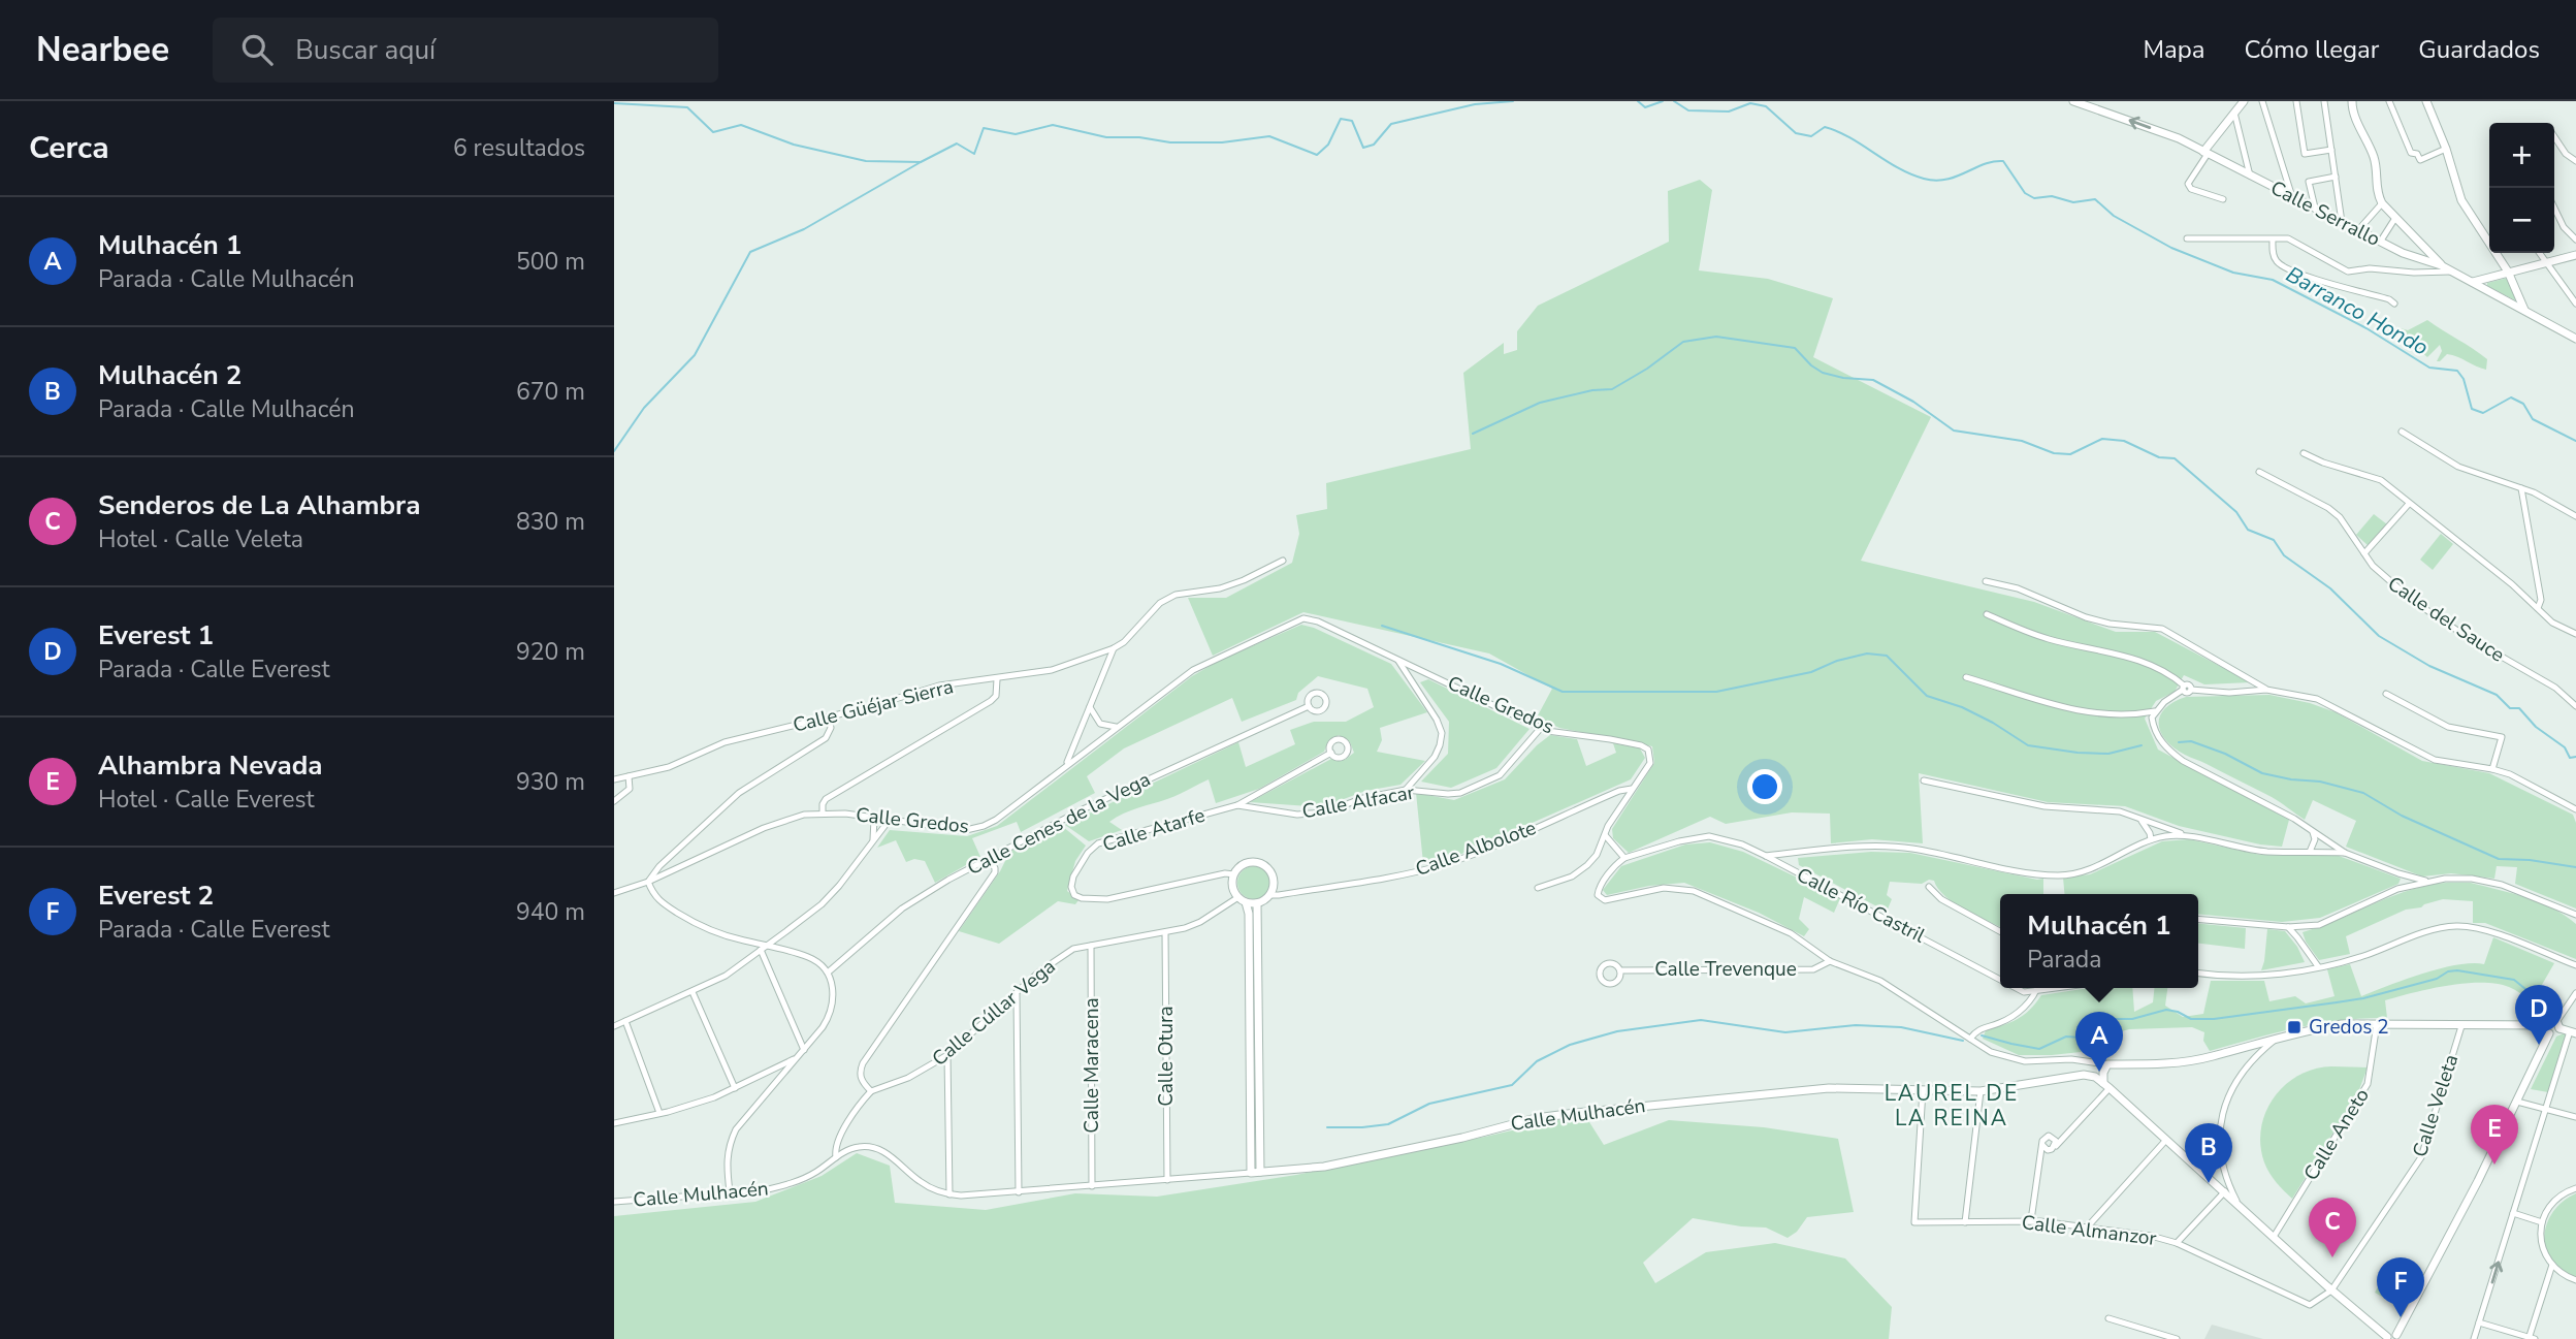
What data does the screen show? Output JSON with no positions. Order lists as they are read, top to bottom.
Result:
{
  "streets": {
    "street": [
      "Calle Serrallo",
      "Calle del Sauce",
      "Calle Gredos",
      "Calle Güéjar Sierra",
      "Calle Alfacar",
      "Calle Cenes de la Vega",
      "Calle Atarfe",
      "Calle Albolote",
      "Calle Río Castril",
      "Calle Trevenque",
      "Calle Cúllar Vega",
      "Calle Otura",
      "Calle Maracena",
      "Calle Veleta",
      "Calle Mulhacén",
      "Calle Aneto",
      "Calle Almanzor"
    ]
  },
  "crossings": [
    ["Calle Gredos", "Calle Alfacar"],
    ["Calle Gredos", "Calle Albolote"],
    ["Calle Alfacar", "Calle Atarfe"],
    ["Calle Atarfe", "Calle Albolote"],
    ["Calle Atarfe", "Calle Cúllar Vega"],
    ["Calle Albolote", "Calle Cúllar Vega"],
    ["Calle Cúllar Vega", "Calle Otura"],
    ["Calle Cúllar Vega", "Calle Maracena"],
    ["Calle Otura", "Calle Mulhacén"],
    ["Calle Maracena", "Calle Mulhacén"],
    ["Calle Mulhacén", "Calle Almanzor"]
  ],
  "districts": ["LAUREL DE LA REINA"],
  "water": ["Barranco Hondo"],
  "places": {
    "transit": ["Gredos 2"]
  },
  "page": {
    "header": "Nearbee",
    "search": "Buscar aquí",
    "nav": ["Mapa", "Cómo llegar", "Guardados"],
    "heading": ["Cerca", "6 resultados"],
    "map_buttons": ["+", "−"],
    "list": [
      {
        "mark": "A",
        "name": "Mulhacén 1",
        "note": "Parada · Calle Mulhacén",
        "value": "500 m"
      },
      {
        "mark": "B",
        "name": "Mulhacén 2",
        "note": "Parada · Calle Mulhacén",
        "value": "670 m"
      },
      {
        "mark": "C",
        "name": "Senderos de La Alhambra",
        "note": "Hotel · Calle Veleta",
        "value": "830 m"
      },
      {
        "mark": "D",
        "name": "Everest 1",
        "note": "Parada · Calle Everest",
        "value": "920 m"
      },
      {
        "mark": "E",
        "name": "Alhambra Nevada",
        "note": "Hotel · Calle Everest",
        "value": "930 m"
      },
      {
        "mark": "F",
        "name": "Everest 2",
        "note": "Parada · Calle Everest",
        "value": "940 m"
      }
    ],
    "popup": ["Mulhacén 1", "Parada"],
    "pins": [
      "D",
      "A",
      "E",
      "B",
      "C",
      "F"
    ]
  }
}
